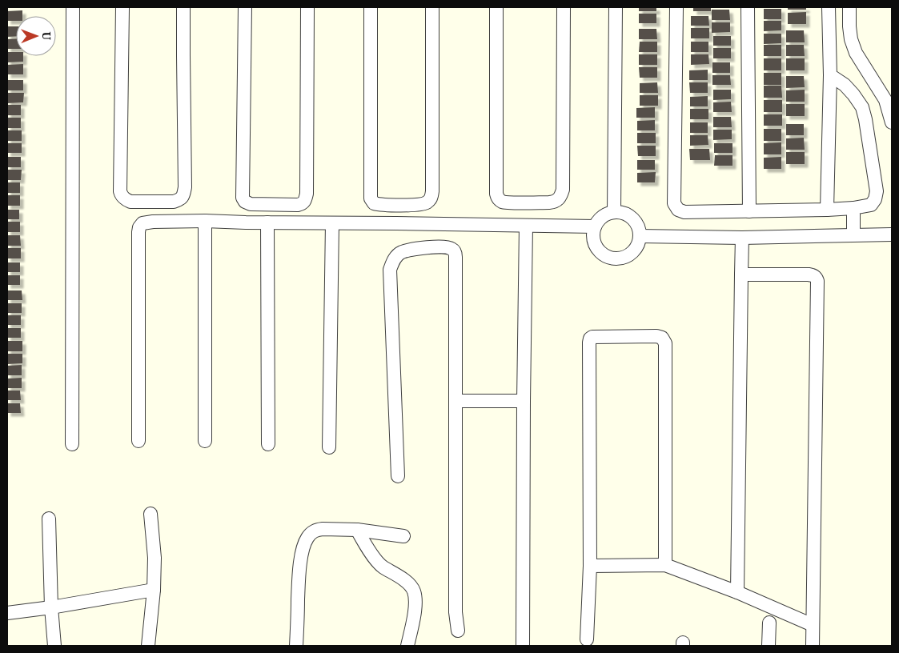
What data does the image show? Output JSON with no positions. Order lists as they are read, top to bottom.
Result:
{
  "north": "right"
}
